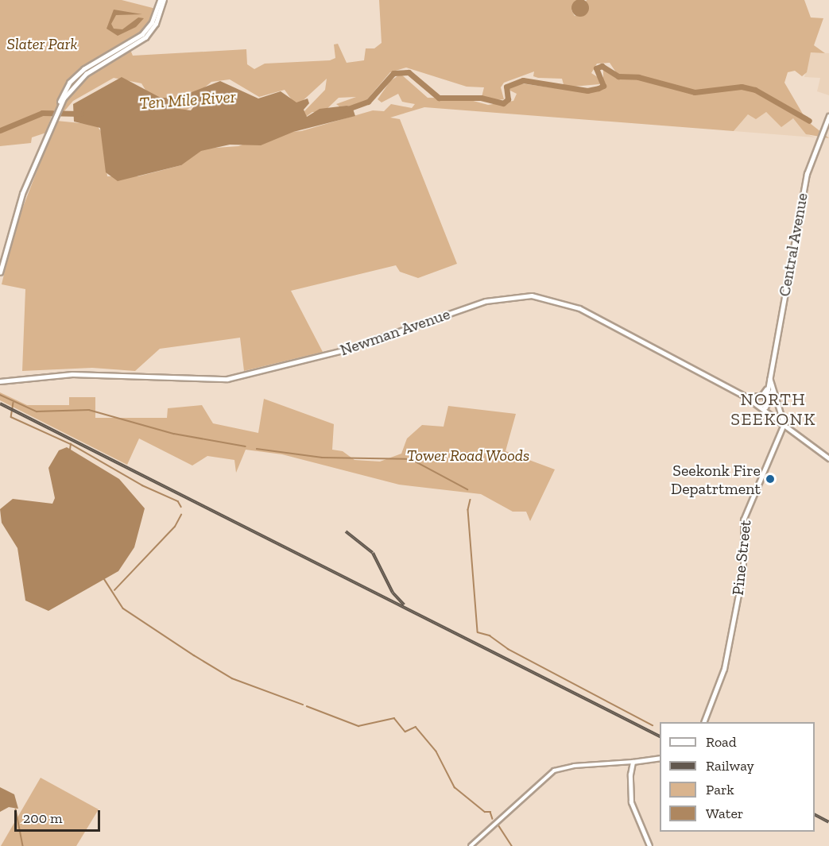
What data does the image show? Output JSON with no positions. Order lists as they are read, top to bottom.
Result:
{
  "streets": {
    "main road": ["Central Avenue", "Newman Avenue", "Pine Street"]
  },
  "crossings": [
    ["Central Avenue", "Newman Avenue"],
    ["Central Avenue", "Pine Street"]
  ],
  "districts": ["NORTH SEEKONK"],
  "water": ["Ten Mile River"],
  "parks": ["Slater Park", "Tower Road Woods"],
  "places": ["Seekonk Fire Depatrtment"],
  "legend": [
    "Road",
    "Railway",
    "Park",
    "Water"
  ],
  "scale_bar": "200 m"
}
